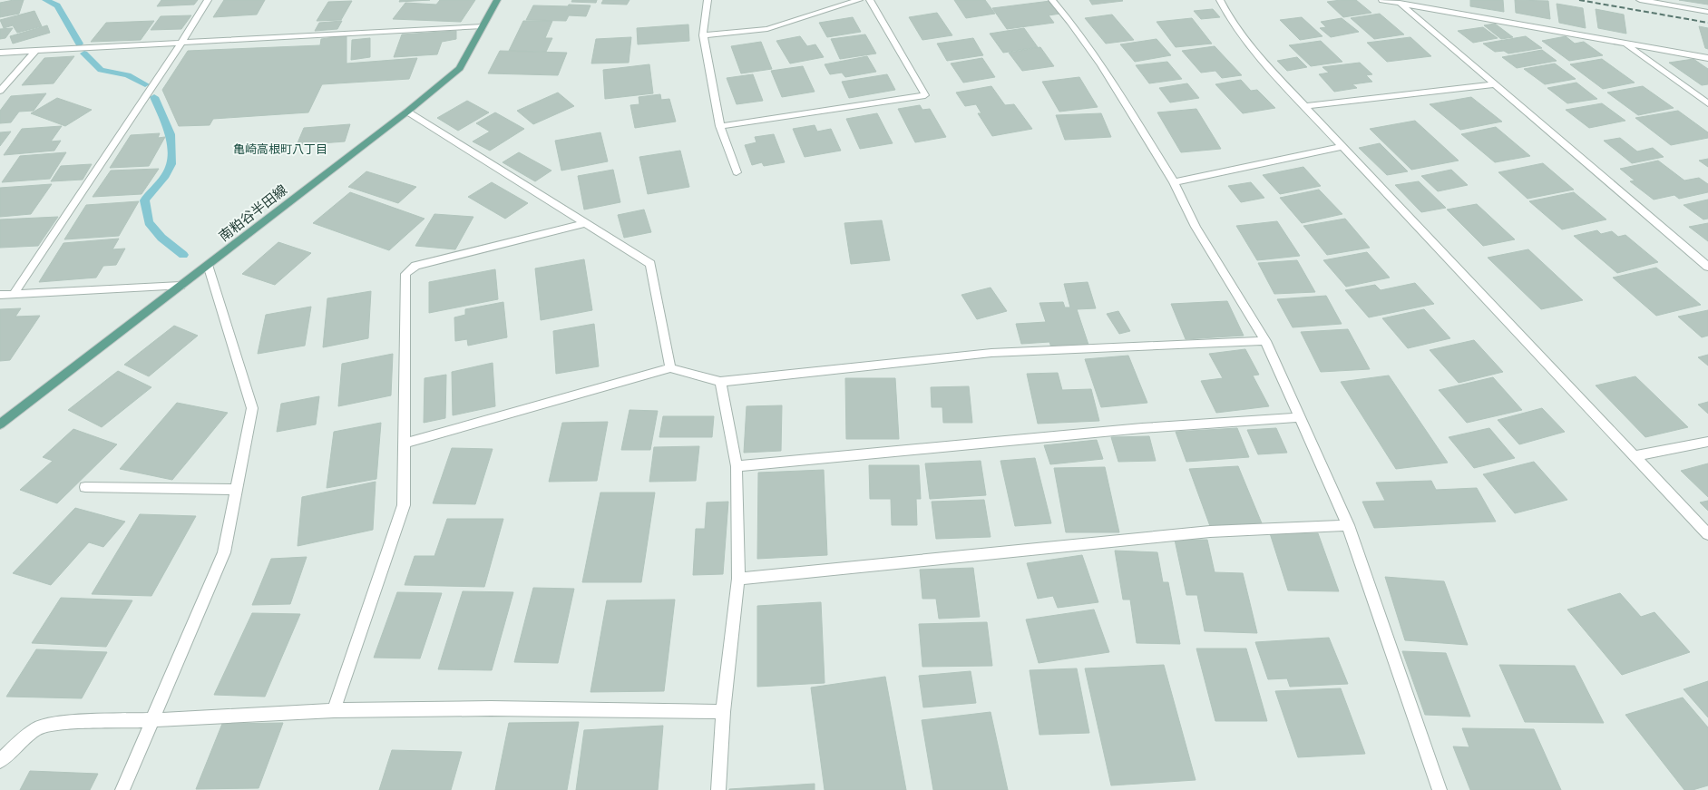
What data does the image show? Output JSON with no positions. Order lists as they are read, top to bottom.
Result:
{
  "streets": {
    "main road": ["南粕谷半田線"]
  },
  "districts": ["亀崎高根町八丁目"]
}
